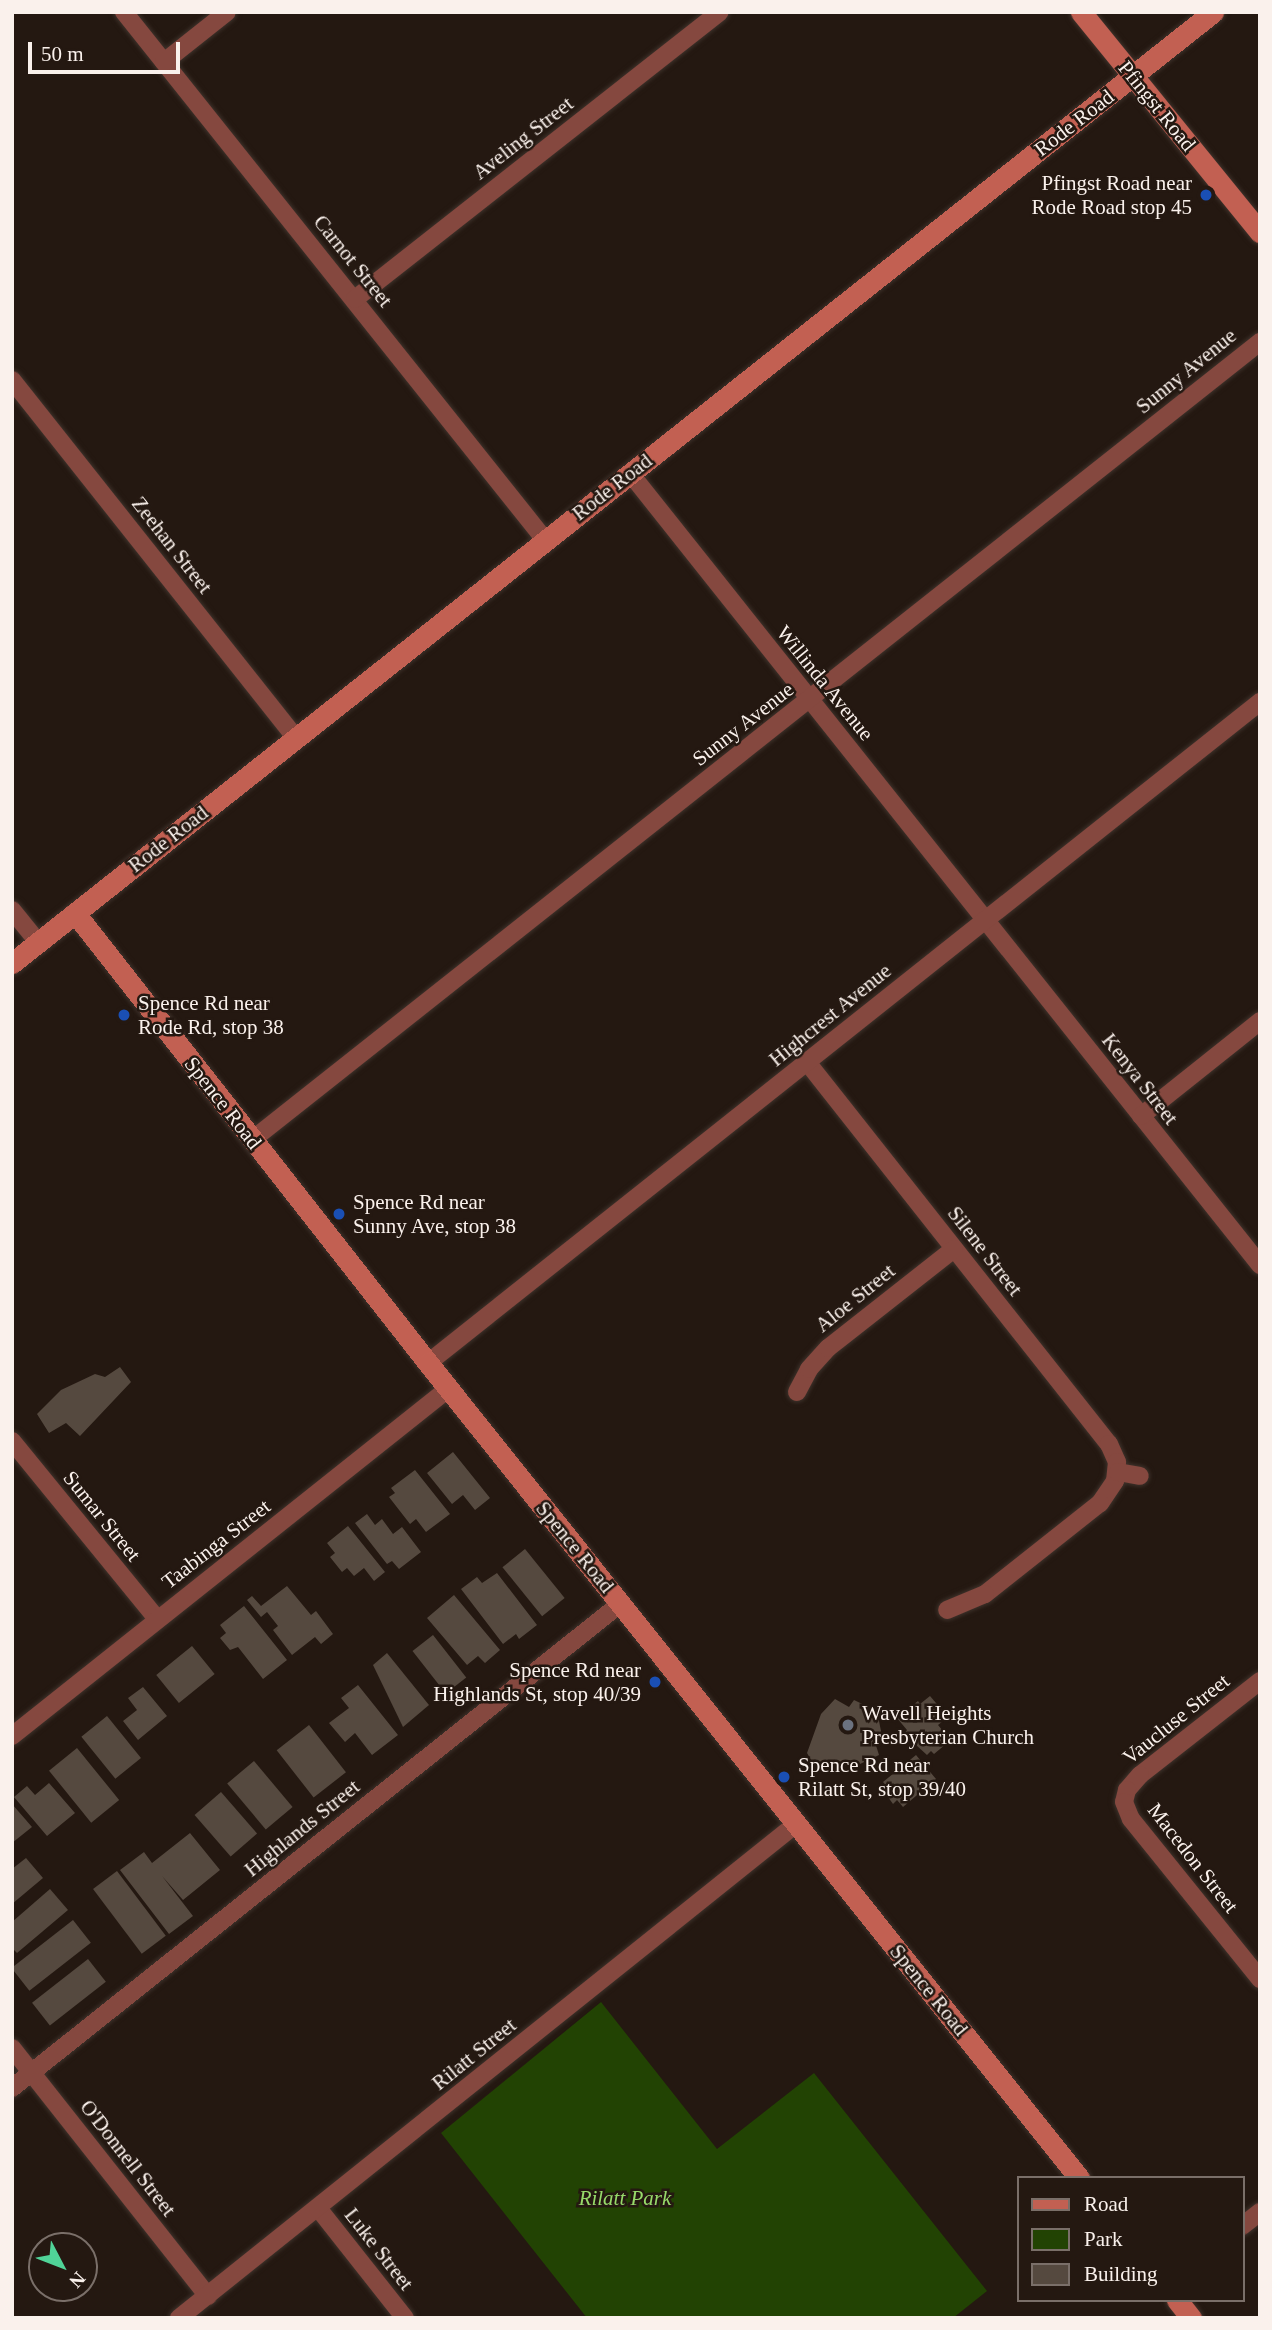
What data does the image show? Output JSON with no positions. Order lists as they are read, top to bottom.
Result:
{
  "streets": {
    "street": [
      "Pfingst Road",
      "Rode Road",
      "Aveling Street",
      "Carnot Street",
      "Sunny Avenue",
      "Zeehan Street",
      "Willinda Avenue",
      "Highcrest Avenue",
      "Kenya Street",
      "Spence Road",
      "Silene Street",
      "Aloe Street",
      "Sumar Street",
      "Taabinga Street",
      "Vaucluse Street",
      "Highlands Street",
      "Macedon Street",
      "Rilatt Street",
      "O'Donnell Street",
      "Luke Street"
    ]
  },
  "crossings": [
    ["Pfingst Road", "Rode Road"],
    ["Rode Road", "Carnot Street"],
    ["Rode Road", "Zeehan Street"],
    ["Rode Road", "Willinda Avenue"],
    ["Rode Road", "Spence Road"],
    ["Aveling Street", "Carnot Street"],
    ["Sunny Avenue", "Willinda Avenue"],
    ["Sunny Avenue", "Spence Road"],
    ["Willinda Avenue", "Highcrest Avenue"],
    ["Willinda Avenue", "Kenya Street"],
    ["Highcrest Avenue", "Kenya Street"],
    ["Highcrest Avenue", "Spence Road"],
    ["Highcrest Avenue", "Silene Street"],
    ["Spence Road", "Taabinga Street"],
    ["Spence Road", "Highlands Street"],
    ["Spence Road", "Rilatt Street"],
    ["Silene Street", "Aloe Street"],
    ["Sumar Street", "Taabinga Street"],
    ["Vaucluse Street", "Macedon Street"],
    ["Highlands Street", "O'Donnell Street"],
    ["Rilatt Street", "O'Donnell Street"],
    ["Rilatt Street", "Luke Street"]
  ],
  "parks": ["Rilatt Park"],
  "places": [
    "Pfingst Road near Rode Road stop 45",
    "Spence Rd near Rode Rd, stop 38",
    "Spence Rd near Sunny Ave, stop 38",
    "Spence Rd near Highlands St, stop 40/39",
    "Wavell Heights Presbyterian Church",
    "Spence Rd near Rilatt St, stop 39/40"
  ],
  "legend": ["Road", "Park", "Building"],
  "scale_bar": "50 m",
  "north": "bottom right"
}
